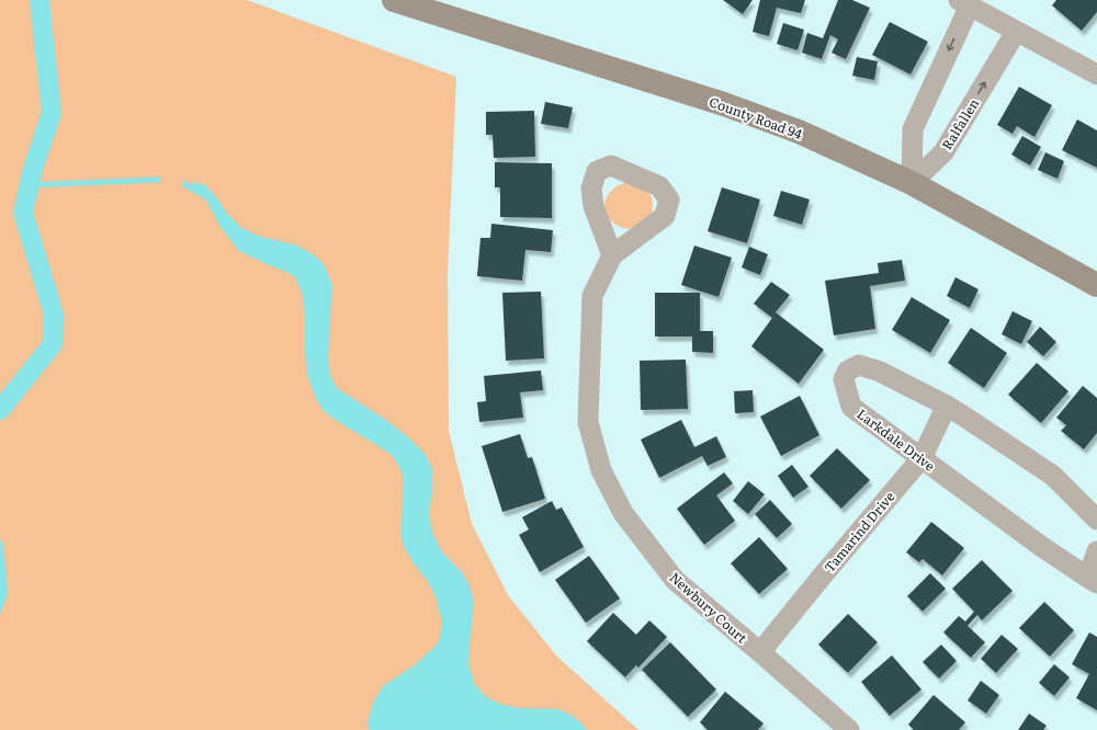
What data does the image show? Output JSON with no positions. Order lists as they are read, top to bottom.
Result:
{
  "streets": {
    "street": [
      "County Road 94",
      "Ralfallen",
      "Larkdale Drive",
      "Tamarind Drive",
      "Newbury Court"
    ]
  },
  "crossings": [
    ["County Road 94", "Ralfallen"],
    ["Larkdale Drive", "Tamarind Drive"],
    ["Tamarind Drive", "Newbury Court"]
  ]
}
